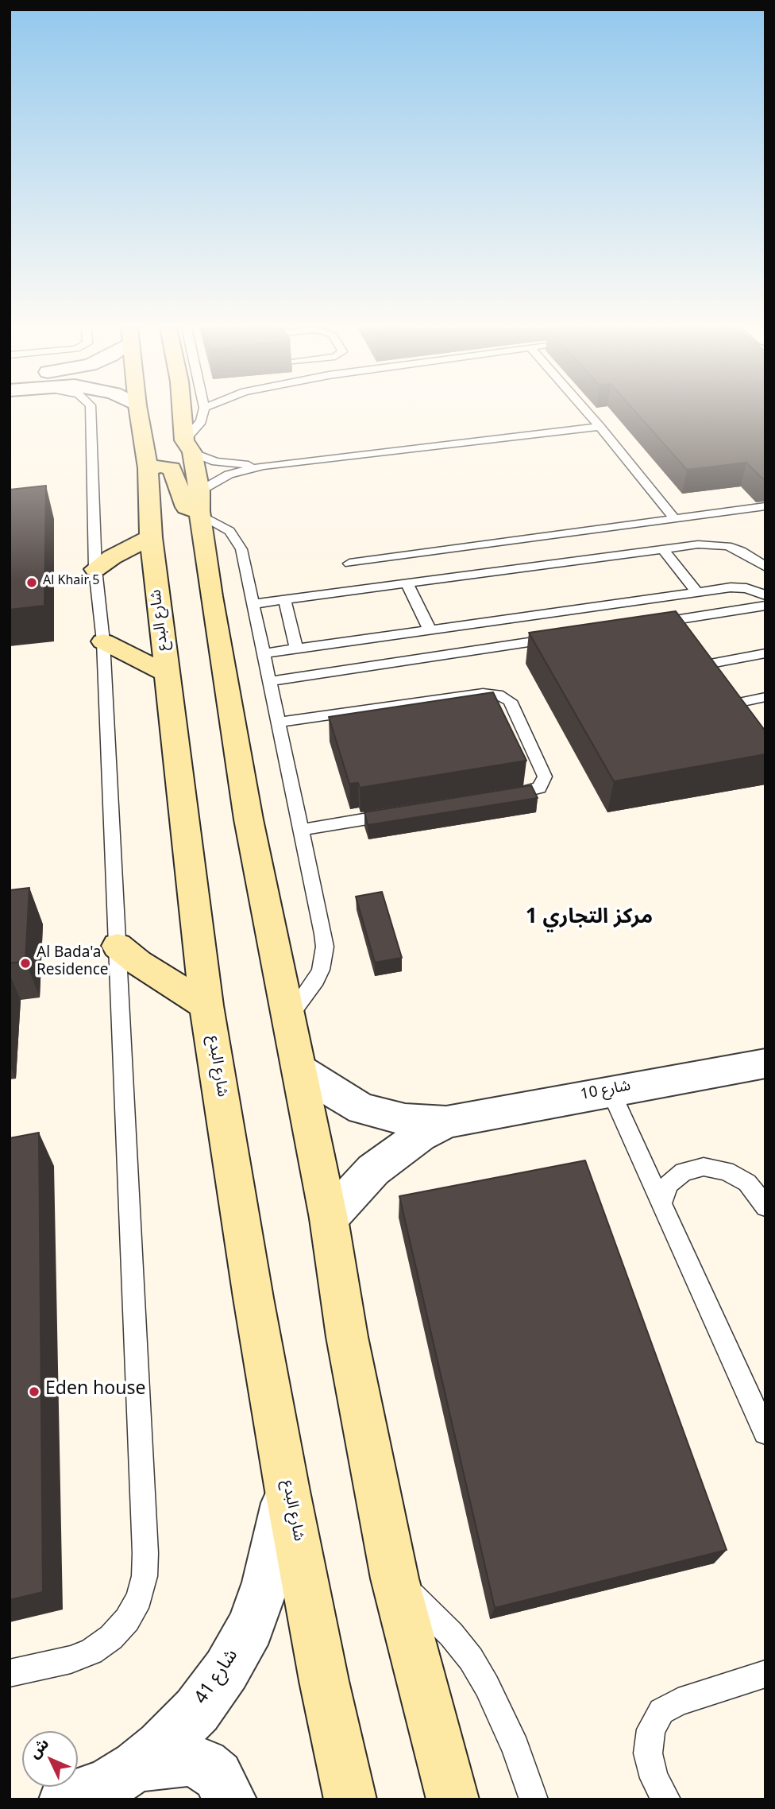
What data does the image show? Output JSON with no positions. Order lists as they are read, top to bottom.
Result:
{
  "streets": {
    "main road": ["شارع البدع"],
    "street": ["شارع 10", "شارع 41"]
  },
  "crossings": [
    ["شارع البدع", "شارع 41"]
  ],
  "districts": ["مركز التجاري 1"],
  "places": ["Al Khair 5", "Al Bada'a Residence", "Eden house"],
  "north": "top left"
}
